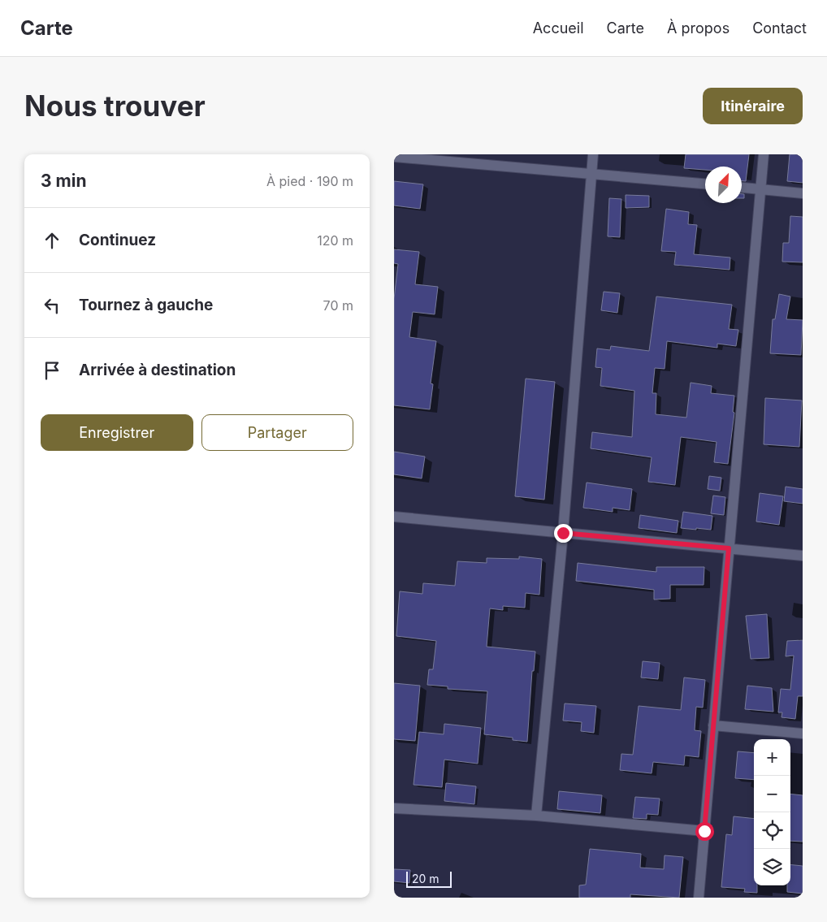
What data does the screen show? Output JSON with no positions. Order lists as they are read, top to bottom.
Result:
{
  "scale_bar": "20 m",
  "north": "top right",
  "page": {
    "header": "Carte",
    "nav": [
      "Accueil",
      "Carte",
      "À propos",
      "Contact"
    ],
    "buttons": [
      "Itinéraire",
      ["Enregistrer", "Partager"]
    ],
    "title": "Nous trouver",
    "heading": ["3 min", "À pied · 190 m"],
    "list": [
      ["Continuez", "120 m"],
      ["Tournez à gauche", "70 m"],
      "Arrivée à destination"
    ],
    "map_buttons": ["+", "−"],
    "scale": "20 m"
  }
}
